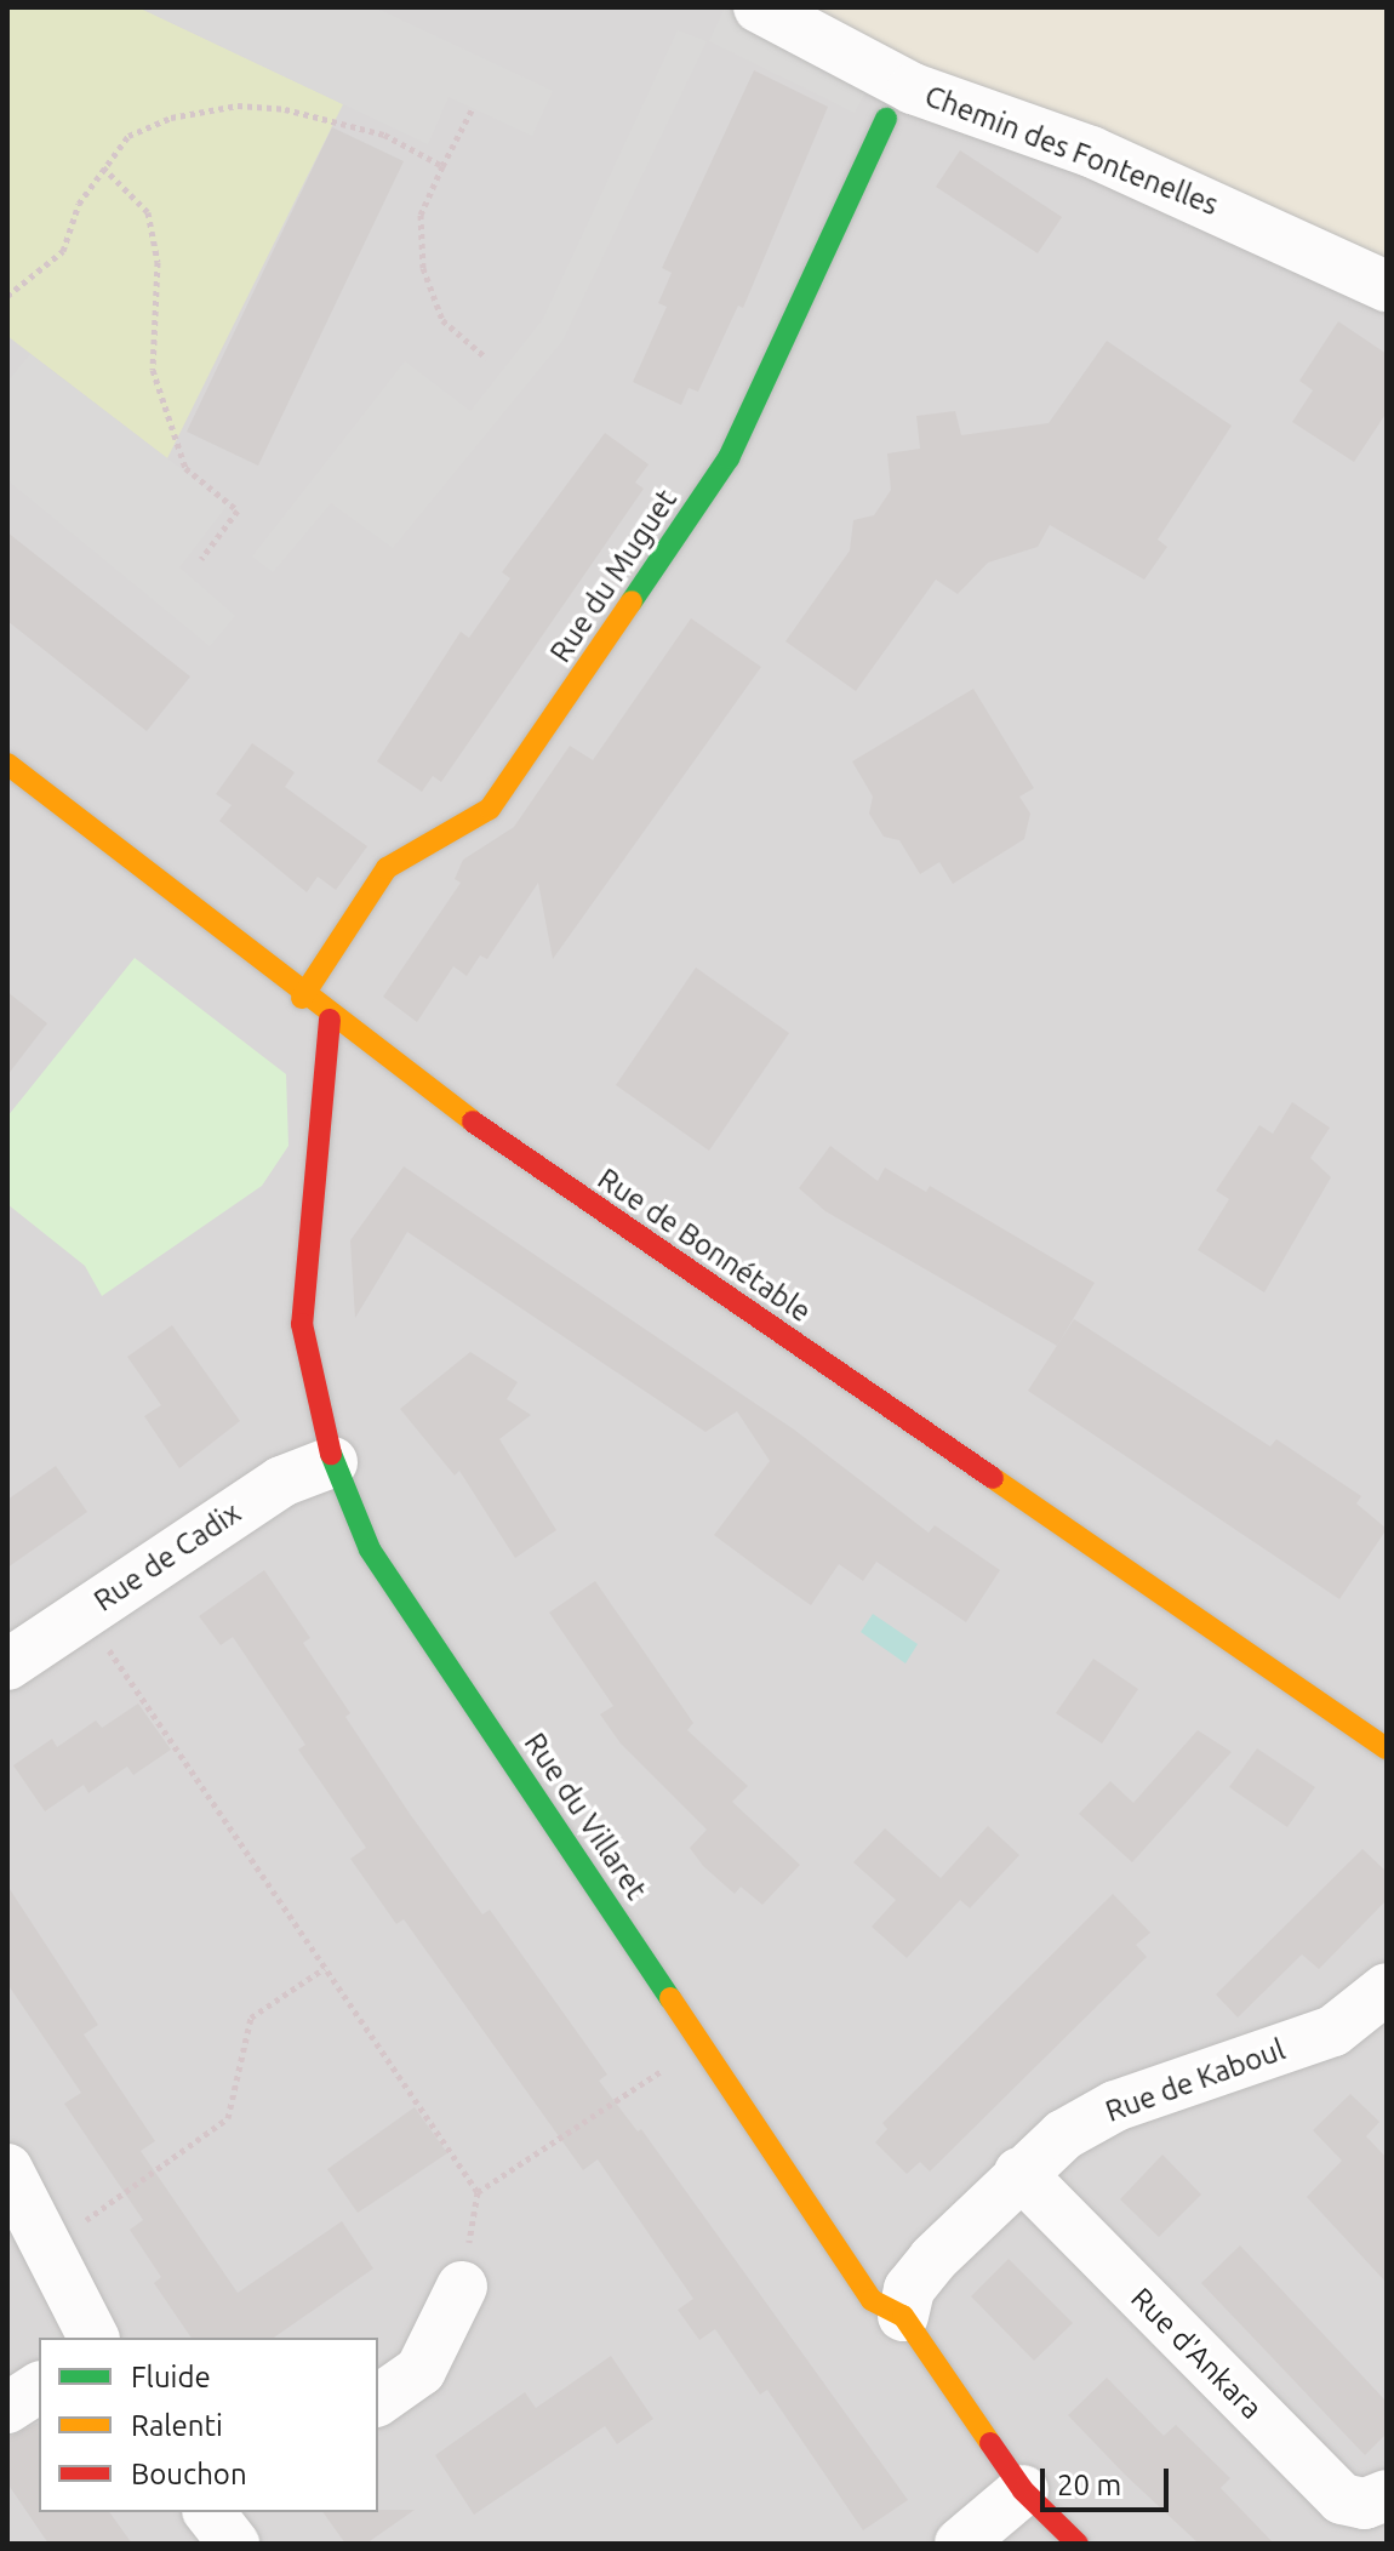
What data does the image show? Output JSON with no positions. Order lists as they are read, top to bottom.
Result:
{
  "streets": {
    "street": [
      "Chemin des Fontenelles",
      "Rue du Muguet",
      "Rue de Bonnétable",
      "Rue de Cadix",
      "Rue du Villaret",
      "Rue de Kaboul",
      "Rue d'Ankara"
    ]
  },
  "crossings": [
    ["Rue du Muguet", "Rue de Bonnétable"],
    ["Rue de Bonnétable", "Rue du Villaret"],
    ["Rue de Cadix", "Rue du Villaret"],
    ["Rue du Villaret", "Rue de Kaboul"],
    ["Rue de Kaboul", "Rue d'Ankara"]
  ],
  "legend": ["Fluide", "Ralenti", "Bouchon"],
  "scale_bar": "20 m"
}
